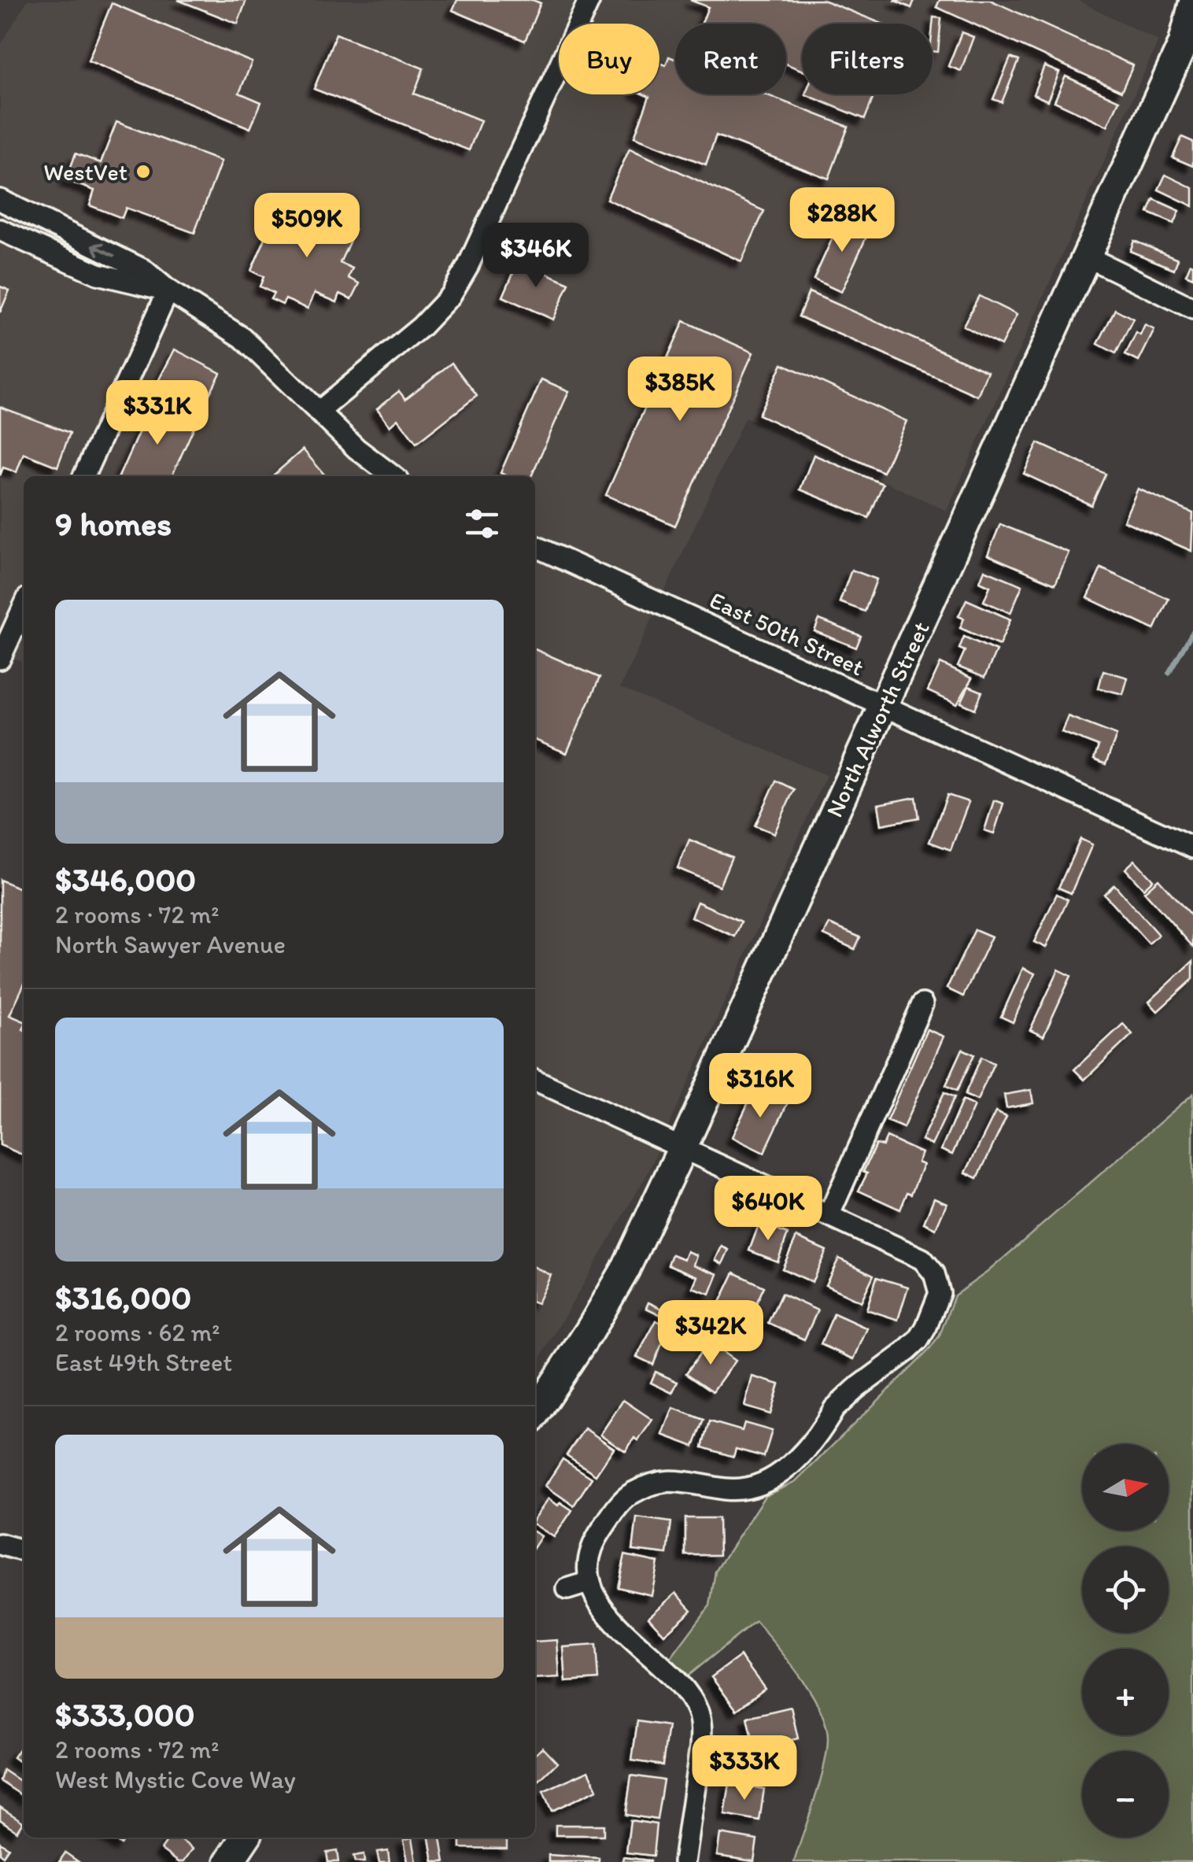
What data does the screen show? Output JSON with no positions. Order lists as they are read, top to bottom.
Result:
{
  "streets": {
    "street": ["East 50th Street", "North Alworth Street"]
  },
  "crossings": [
    ["East 50th Street", "North Alworth Street"]
  ],
  "places": ["WestVet"],
  "north": "right",
  "page": {
    "chip": ["Buy", "Rent", "Filters"],
    "price": [
      "$288K",
      "$509K",
      "$346K",
      "$385K",
      "$331K",
      "$316K",
      "$640K",
      "$342K",
      "$333K"
    ],
    "heading": "9 homes",
    "list": [
      {
        "name": "$346,000",
        "note": "2 rooms · 72 m² · North Sawyer Avenue"
      },
      {
        "name": "$316,000",
        "note": "2 rooms · 62 m² · East 49th Street"
      },
      {
        "name": "$333,000",
        "note": "2 rooms · 72 m² · West Mystic Cove Way"
      }
    ],
    "map_buttons": ["+", "−"]
  }
}
